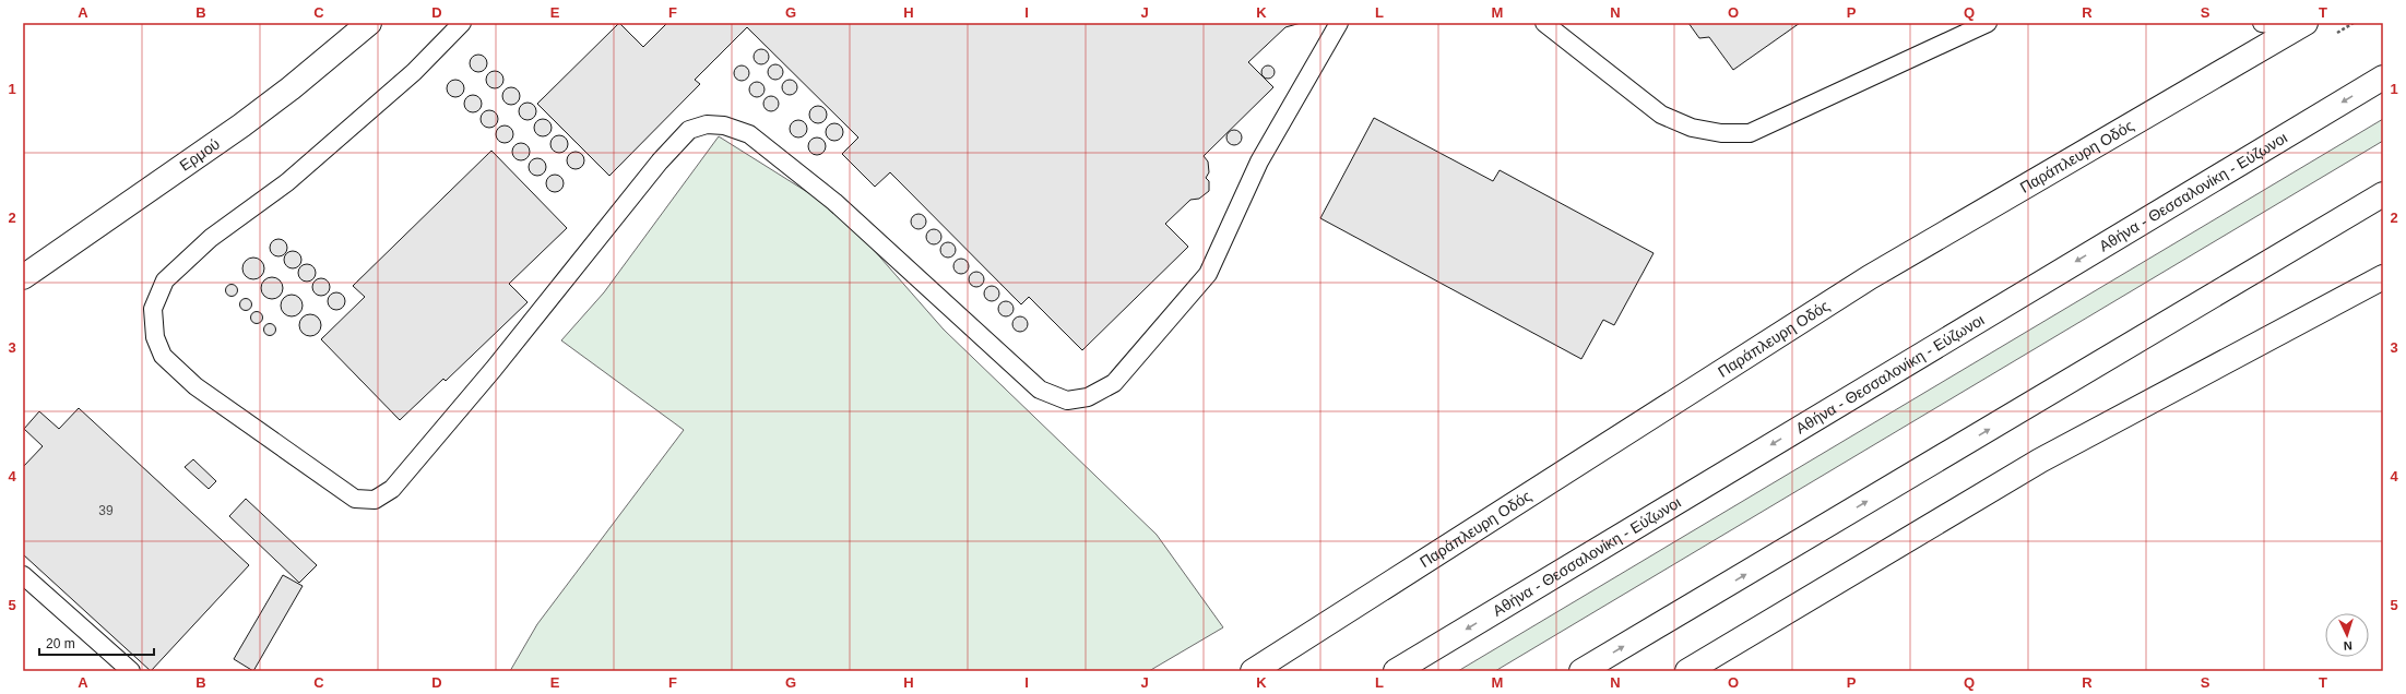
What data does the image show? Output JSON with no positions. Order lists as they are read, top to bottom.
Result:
{
  "streets": {
    "main road": ["Ερμού", "Παράπλευρη Οδός", "Αθήνα - Θεσσαλονίκη - Εύζωνοι"]
  },
  "house_numbers": ["39"],
  "scale_bar": "20 m",
  "north": "bottom",
  "grid": {
    "columns": [
      "A",
      "B",
      "C",
      "D",
      "E",
      "F",
      "G",
      "H",
      "I",
      "J",
      "K",
      "L",
      "M",
      "N",
      "O",
      "P",
      "Q",
      "R",
      "S",
      "T"
    ],
    "rows": [
      "1",
      "2",
      "3",
      "4",
      "5"
    ]
  }
}
